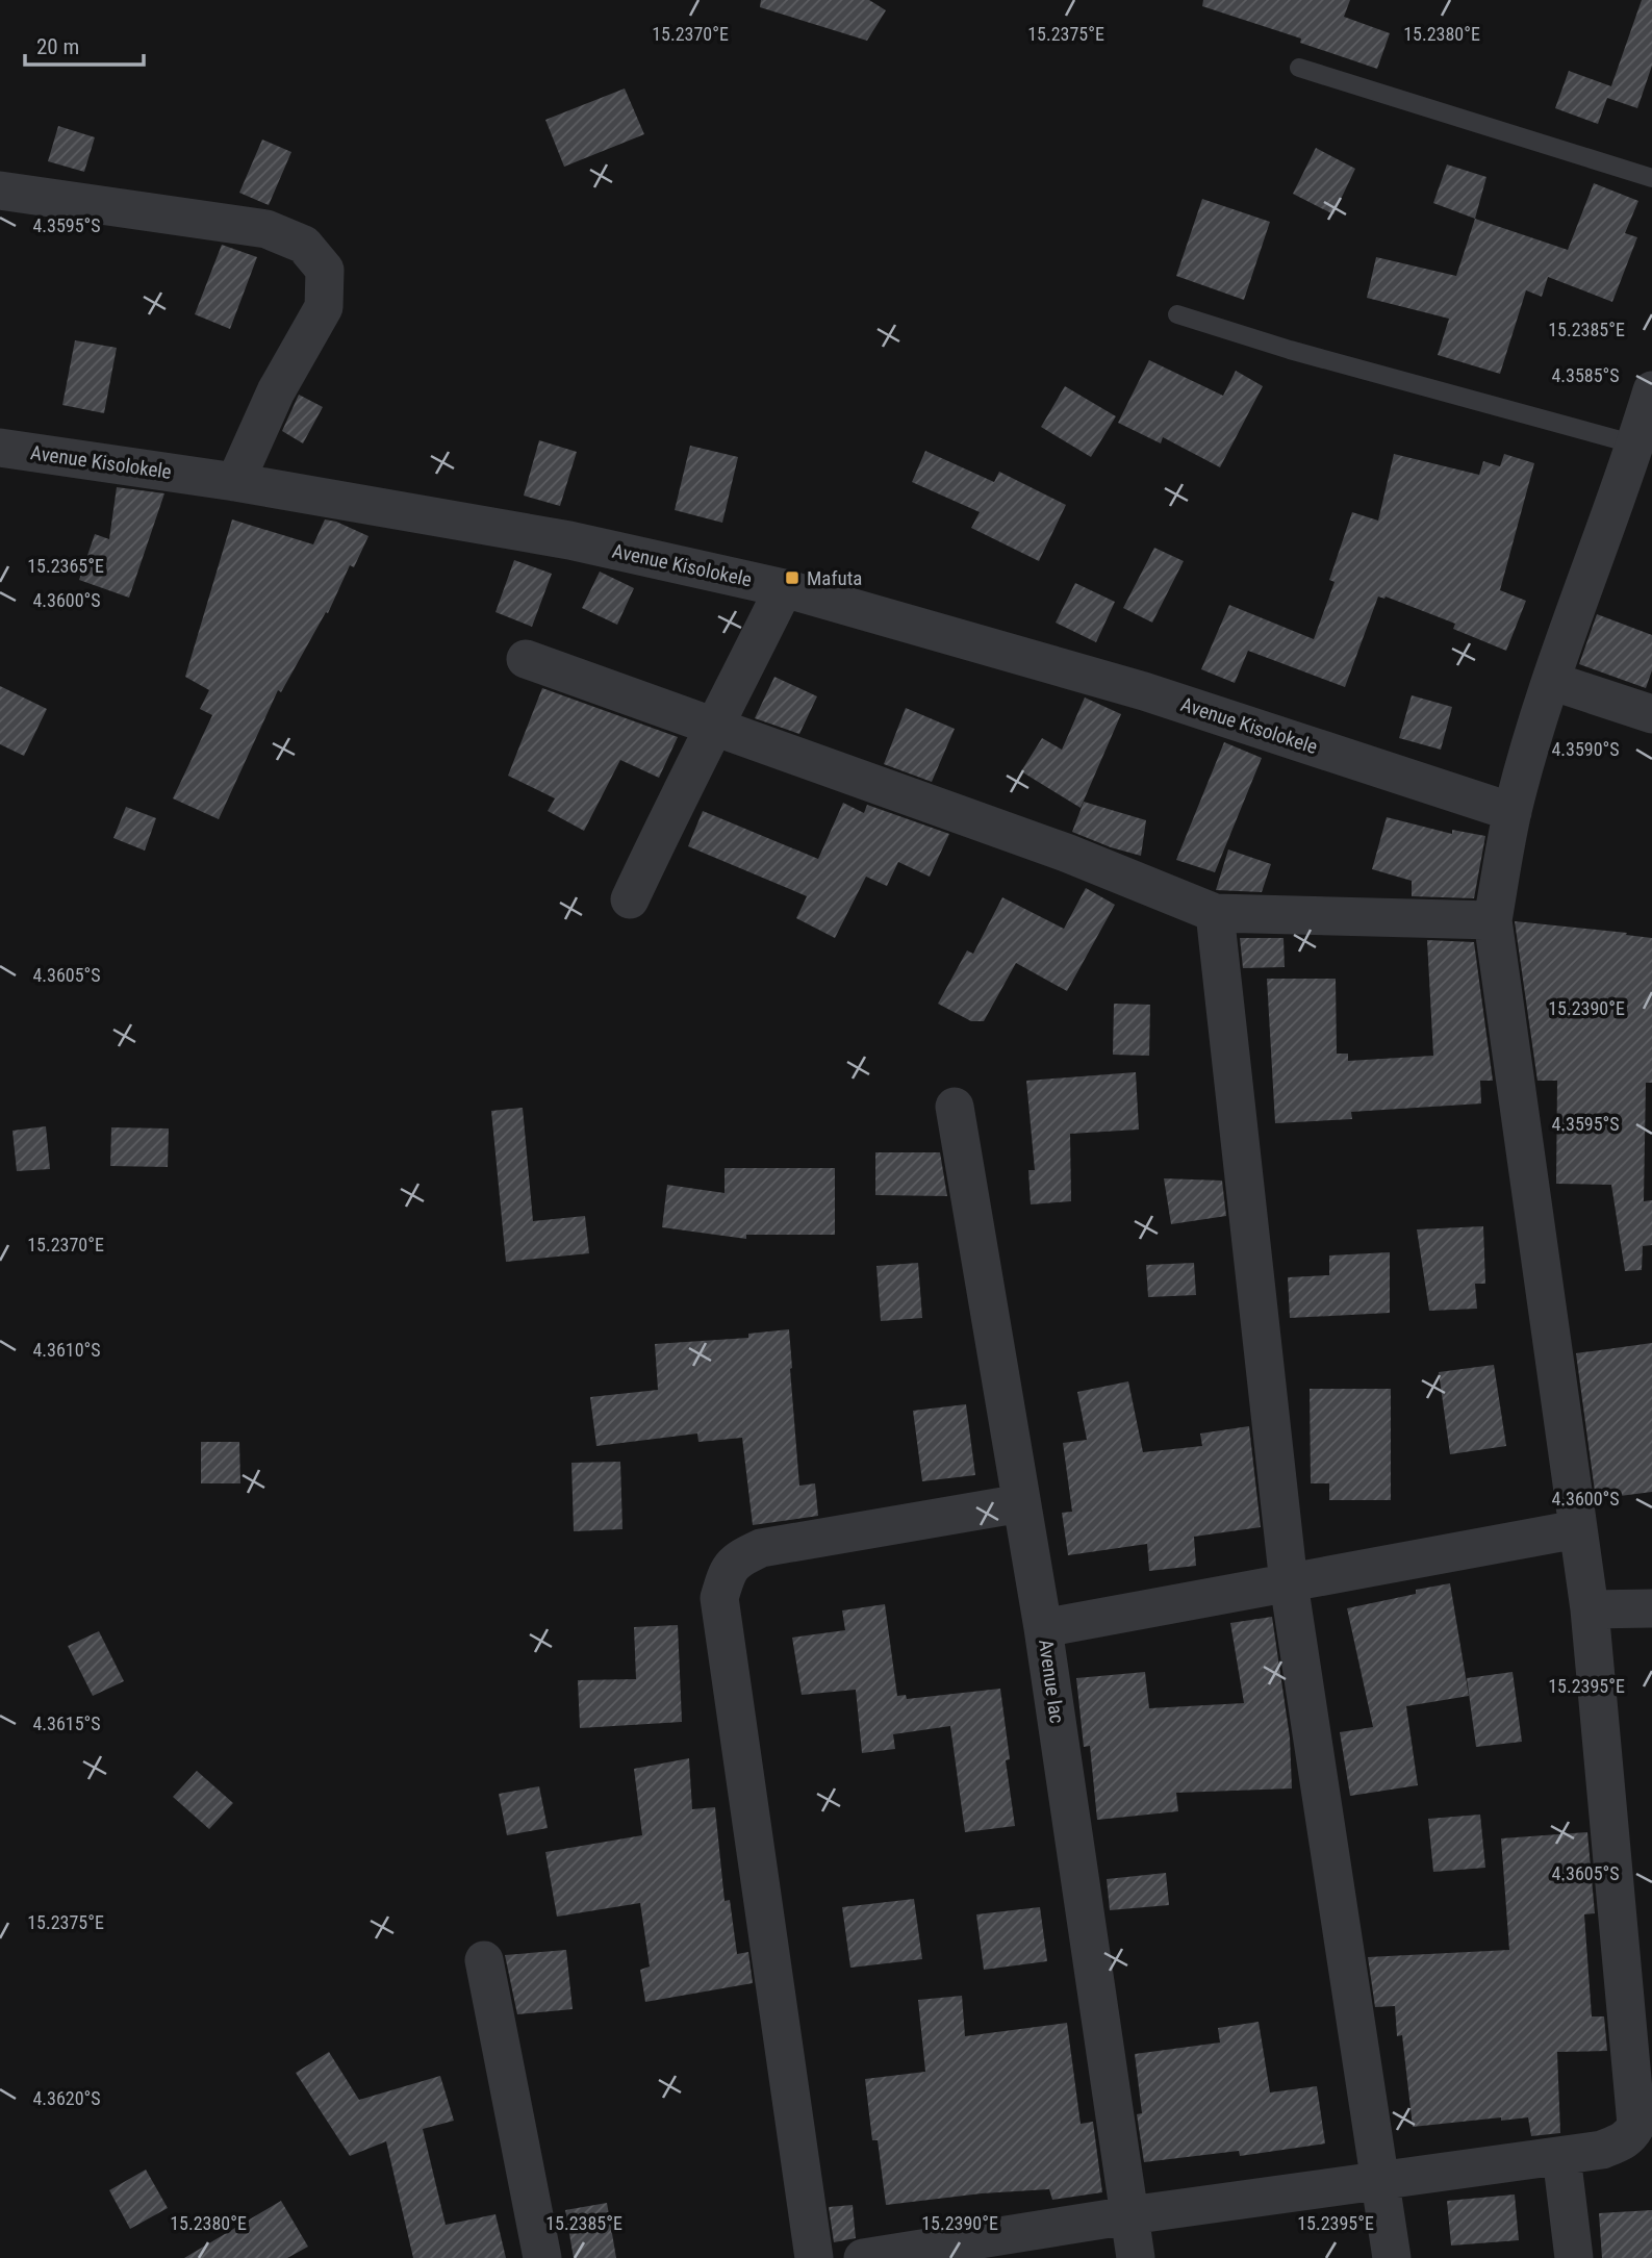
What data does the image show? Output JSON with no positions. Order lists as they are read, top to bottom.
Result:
{
  "streets": {
    "street": ["Avenue Kisolokele", "Avenue lac"]
  },
  "places": {
    "transit": ["Mafuta"]
  },
  "scale_bar": "20 m",
  "coordinates": [
    "15.2370°E",
    "15.2375°E",
    "15.2380°E",
    "4.3595°S",
    "15.2385°E",
    "4.3585°S",
    "15.2365°E",
    "4.3600°S",
    "4.3590°S",
    "4.3605°S",
    "15.2390°E",
    "4.3610°S",
    "15.2395°E",
    "4.3615°S",
    "4.3620°S"
  ]
}
